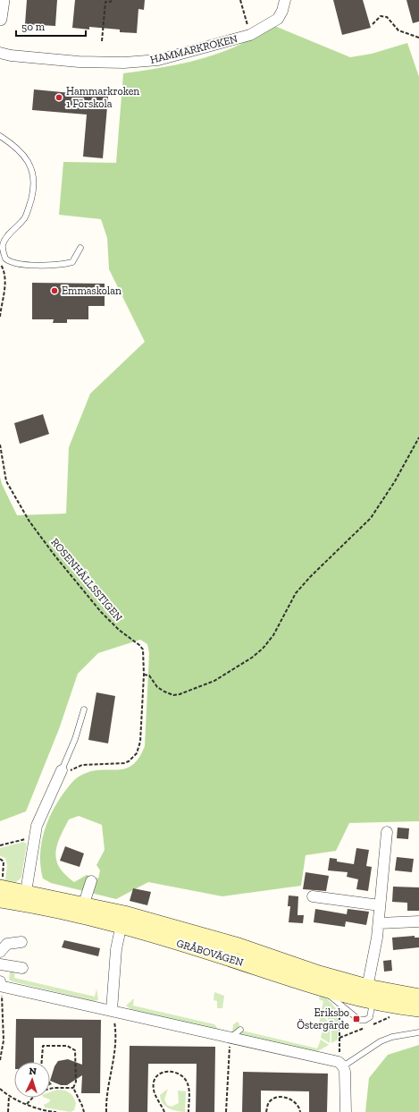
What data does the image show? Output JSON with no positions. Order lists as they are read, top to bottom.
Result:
{
  "streets": {
    "main road": ["GRÅBOVÄGEN"],
    "street": ["HAMMARKROKEN"],
    "path": ["ROSENHÄLLSSTIGEN"]
  },
  "places": {
    "other": ["Hammarkroken 1 Förskola", "Emmaskolan"],
    "transit": ["Eriksbo Östergärde"]
  },
  "scale_bar": "50 m",
  "north": "top"
}
